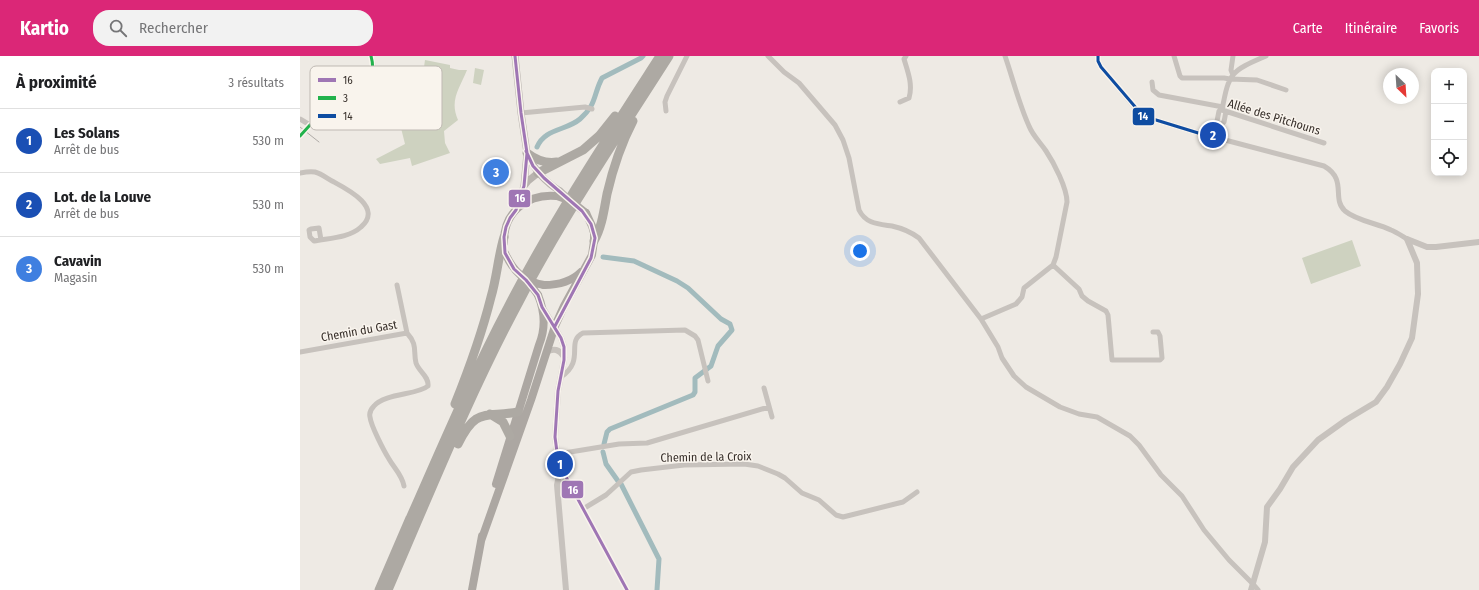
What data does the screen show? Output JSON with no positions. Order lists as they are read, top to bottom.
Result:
{
  "streets": {
    "street": ["Allée des Pitchouns", "Chemin du Gast", "Chemin de la Croix"]
  },
  "lines": ["transit line 16", "transit line 3", "transit line 14"],
  "legend": ["16", "3", "14"],
  "north": "bottom right",
  "page": {
    "header": "Kartio",
    "search": "Rechercher",
    "nav": ["Carte", "Itinéraire", "Favoris"],
    "heading": ["À proximité", "3 résultats"],
    "map_buttons": ["+", "−"],
    "list": [
      {
        "mark": "1",
        "name": "Les Solans",
        "note": "Arrêt de bus",
        "value": "530 m"
      },
      {
        "mark": "2",
        "name": "Lot. de la Louve",
        "note": "Arrêt de bus",
        "value": "530 m"
      },
      {
        "mark": "3",
        "name": "Cavavin",
        "note": "Magasin",
        "value": "530 m"
      }
    ],
    "pins": ["2", "3", "1"]
  }
}
